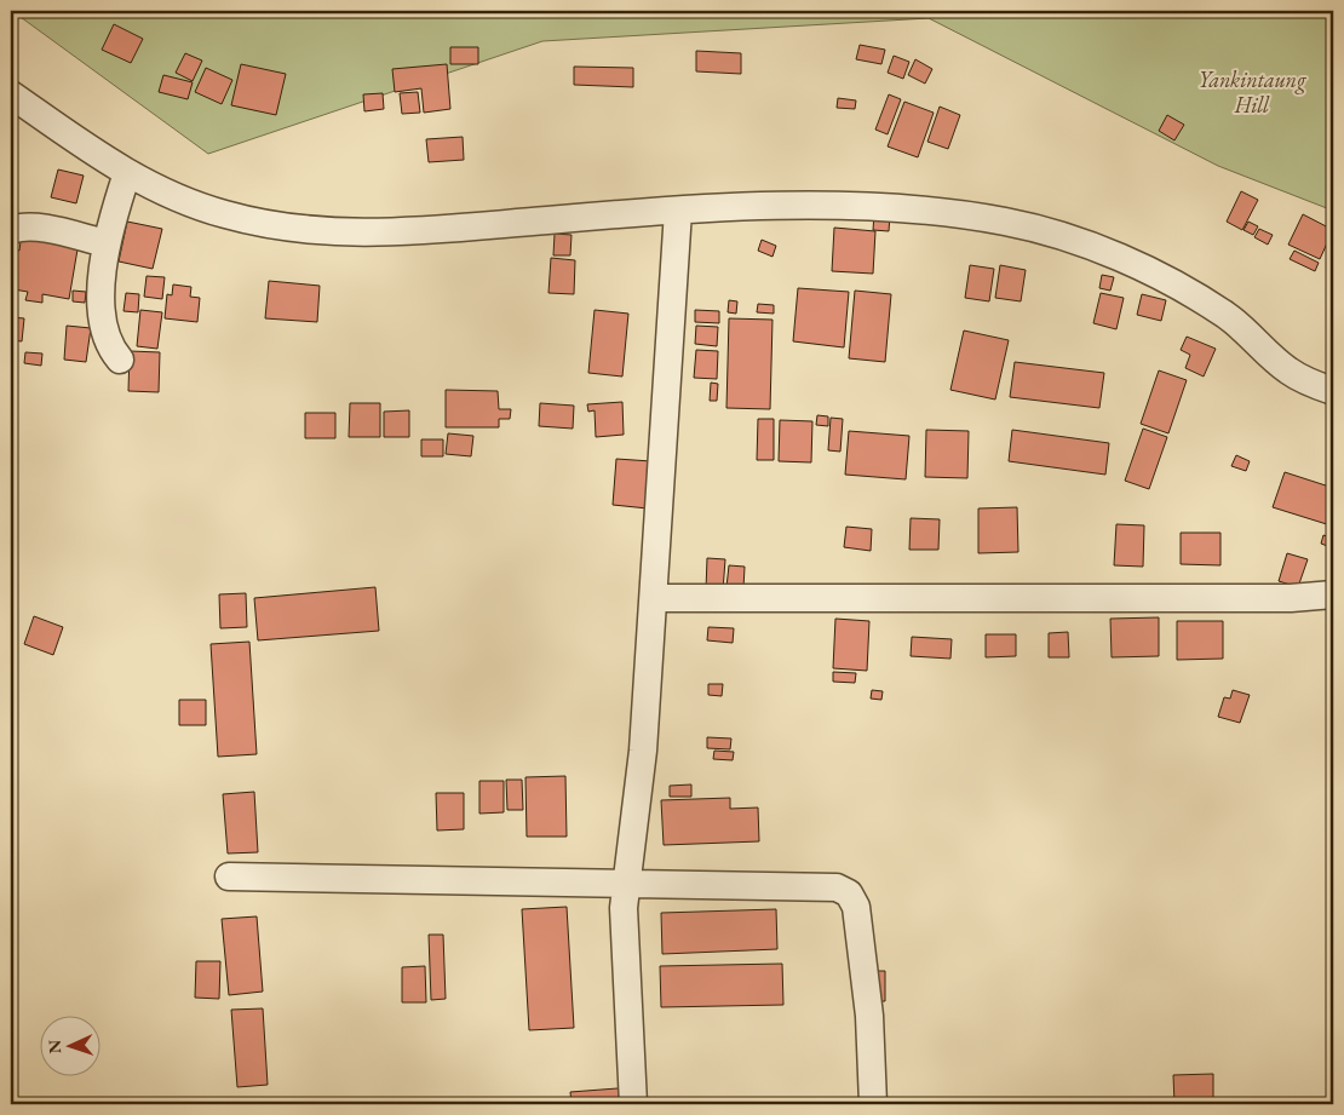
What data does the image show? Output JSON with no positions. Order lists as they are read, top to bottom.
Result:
{
  "parks": ["Yankintaung Hill"],
  "north": "left"
}
